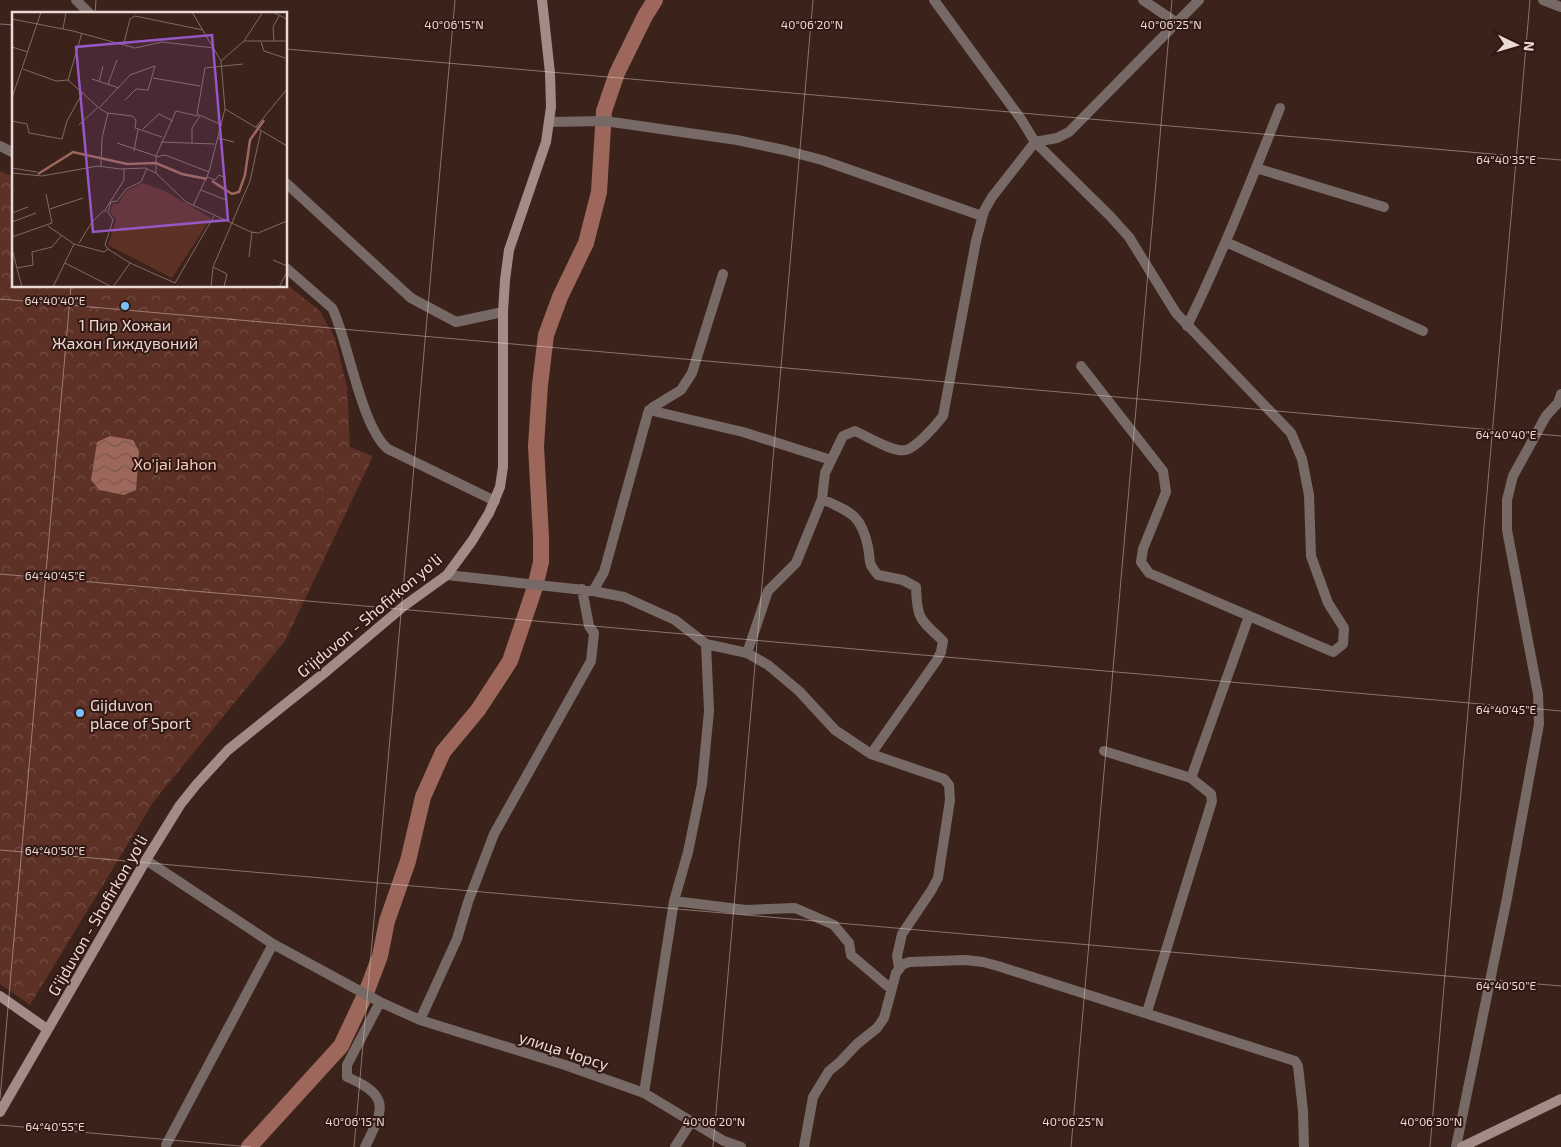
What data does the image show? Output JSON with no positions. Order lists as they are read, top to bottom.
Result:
{
  "streets": {
    "main road": ["G'ijduvon - Shofirkon yo'li"],
    "street": ["улица Чорсу"]
  },
  "crossings": [
    ["G'ijduvon - Shofirkon yo'li", "улица Чорсу"]
  ],
  "parks": ["Xo'jai Jahon"],
  "places": ["1 Пир Хожаи Жахон Гиждувоний", "Gijduvon place of Sport"],
  "north": "right",
  "coordinates": [
    "40°06'15\"N",
    "40°06'20\"N",
    "40°06'25\"N",
    "64°40'35\"E",
    "64°40'40\"E",
    "64°40'45\"E",
    "64°40'50\"E",
    "40°06'30\"N",
    "64°40'55\"E"
  ]
}
